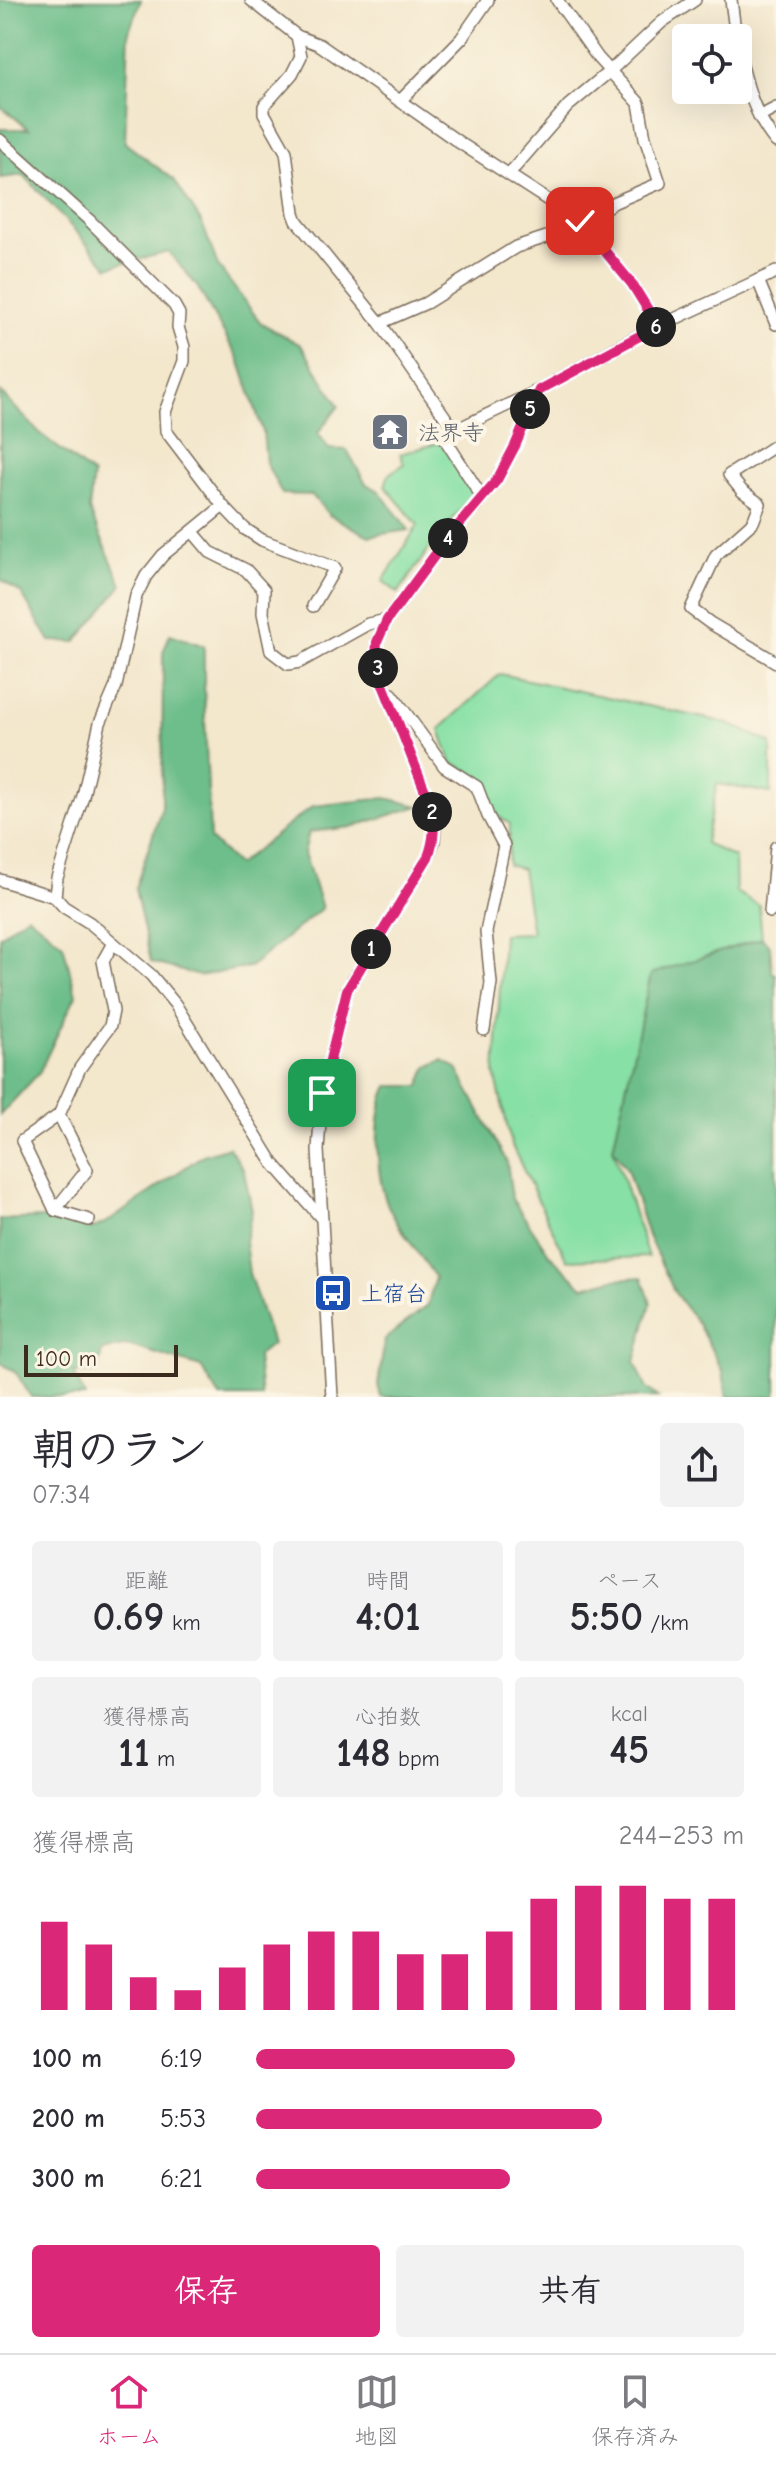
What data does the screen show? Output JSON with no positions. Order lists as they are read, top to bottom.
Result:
{
  "places": {
    "temple": ["法界寺"],
    "bus stop": ["上宿台"]
  },
  "scale_bar": "100 m",
  "page": {
    "pins": [
      "6",
      "5",
      "4",
      "3",
      "2",
      "1"
    ],
    "scale": "100 m",
    "heading": ["朝のラン", "07:34"],
    "stats": [
      ["距離", "0.69 km"],
      ["時間", "4:01"],
      ["ペース", "5:50 /km"],
      ["獲得標高", "11 m"],
      ["心拍数", "148 bpm"],
      ["kcal", "45"]
    ],
    "chart": ["獲得標高", "244–253 m"],
    "list": [
      {
        "name": "100 m",
        "note": "6:19"
      },
      {
        "name": "200 m",
        "note": "5:53"
      },
      {
        "name": "300 m",
        "note": "6:21"
      }
    ],
    "buttons": ["保存", "共有"],
    "tabs": ["ホーム", "地図", "保存済み"]
  }
}
